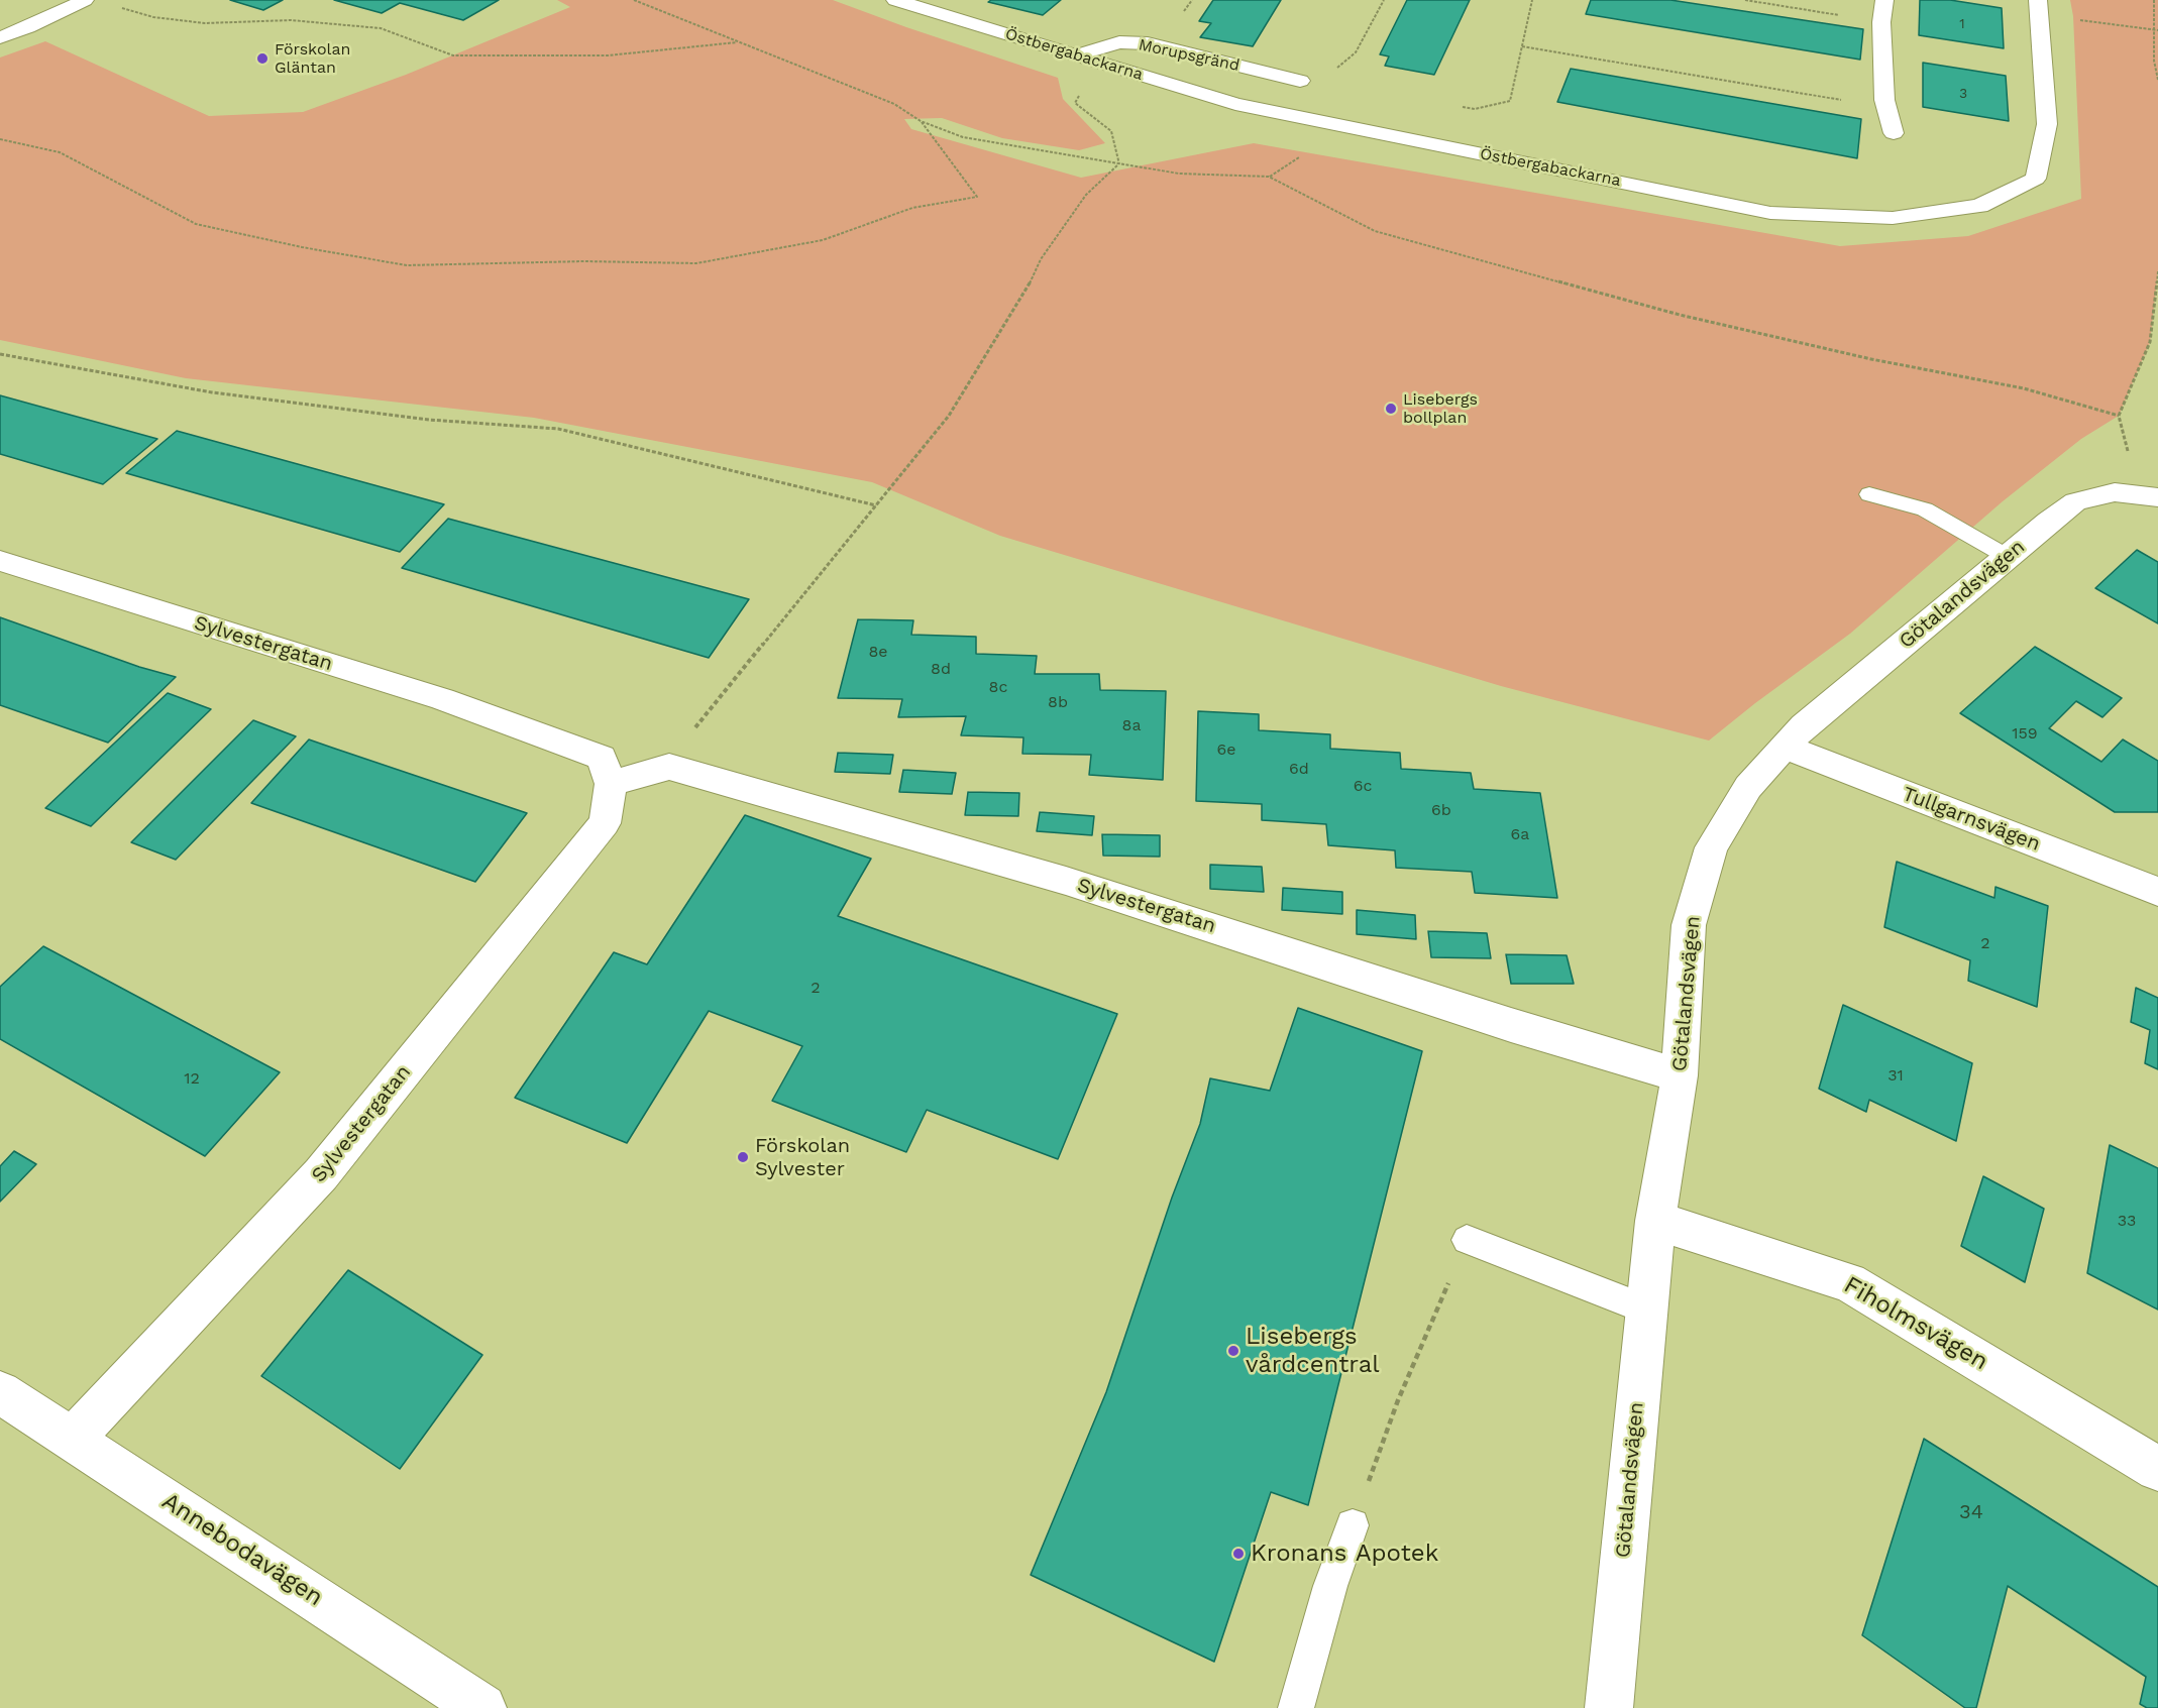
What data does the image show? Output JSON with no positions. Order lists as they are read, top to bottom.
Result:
{
  "streets": {
    "street": [
      "Östbergabackarna",
      "Morupsgränd",
      "Götalandsvägen",
      "Sylvestergatan",
      "Tullgarnsvägen",
      "Fiholmsvägen",
      "Annebodavägen"
    ]
  },
  "crossings": [
    ["Östbergabackarna", "Morupsgränd"],
    ["Götalandsvägen", "Sylvestergatan"],
    ["Götalandsvägen", "Tullgarnsvägen"],
    ["Götalandsvägen", "Fiholmsvägen"],
    ["Sylvestergatan", "Annebodavägen"]
  ],
  "places": [
    "Förskolan Gläntan",
    "Lisebergs bollplan",
    "Förskolan Sylvester",
    "Lisebergs vårdcentral",
    "Kronans Apotek"
  ],
  "house_numbers": [
    "1",
    "3",
    "8e",
    "8d",
    "8c",
    "8b",
    "8a",
    "159",
    "6e",
    "6d",
    "6c",
    "6b",
    "6a",
    "2",
    "2",
    "31",
    "12",
    "33",
    "34"
  ]
}
